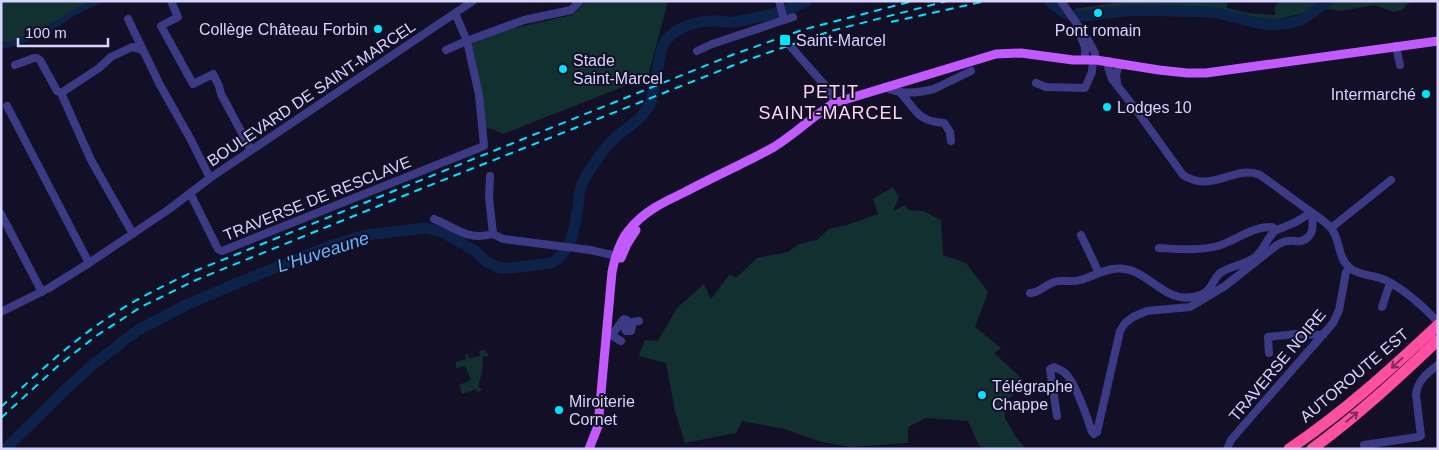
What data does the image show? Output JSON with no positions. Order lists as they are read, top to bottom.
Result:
{
  "streets": {
    "highway": ["AUTOROUTE EST"],
    "street": ["BOULEVARD DE SAINT-MARCEL", "TRAVERSE DE RESCLAVE", "TRAVERSE NOIRE"]
  },
  "crossings": [
    ["BOULEVARD DE SAINT-MARCEL", "TRAVERSE DE RESCLAVE"]
  ],
  "districts": ["PETIT SAINT-MARCEL"],
  "water": ["L'Huveaune"],
  "places": {
    "other": [
      "Pont romain",
      "Collège Château Forbin",
      "Stade Saint-Marcel",
      "Intermarché",
      "Lodges 10",
      "Télégraphe Chappe",
      "Miroiterie Cornet"
    ],
    "transit": ["Saint-Marcel"]
  },
  "scale_bar": "100 m"
}
